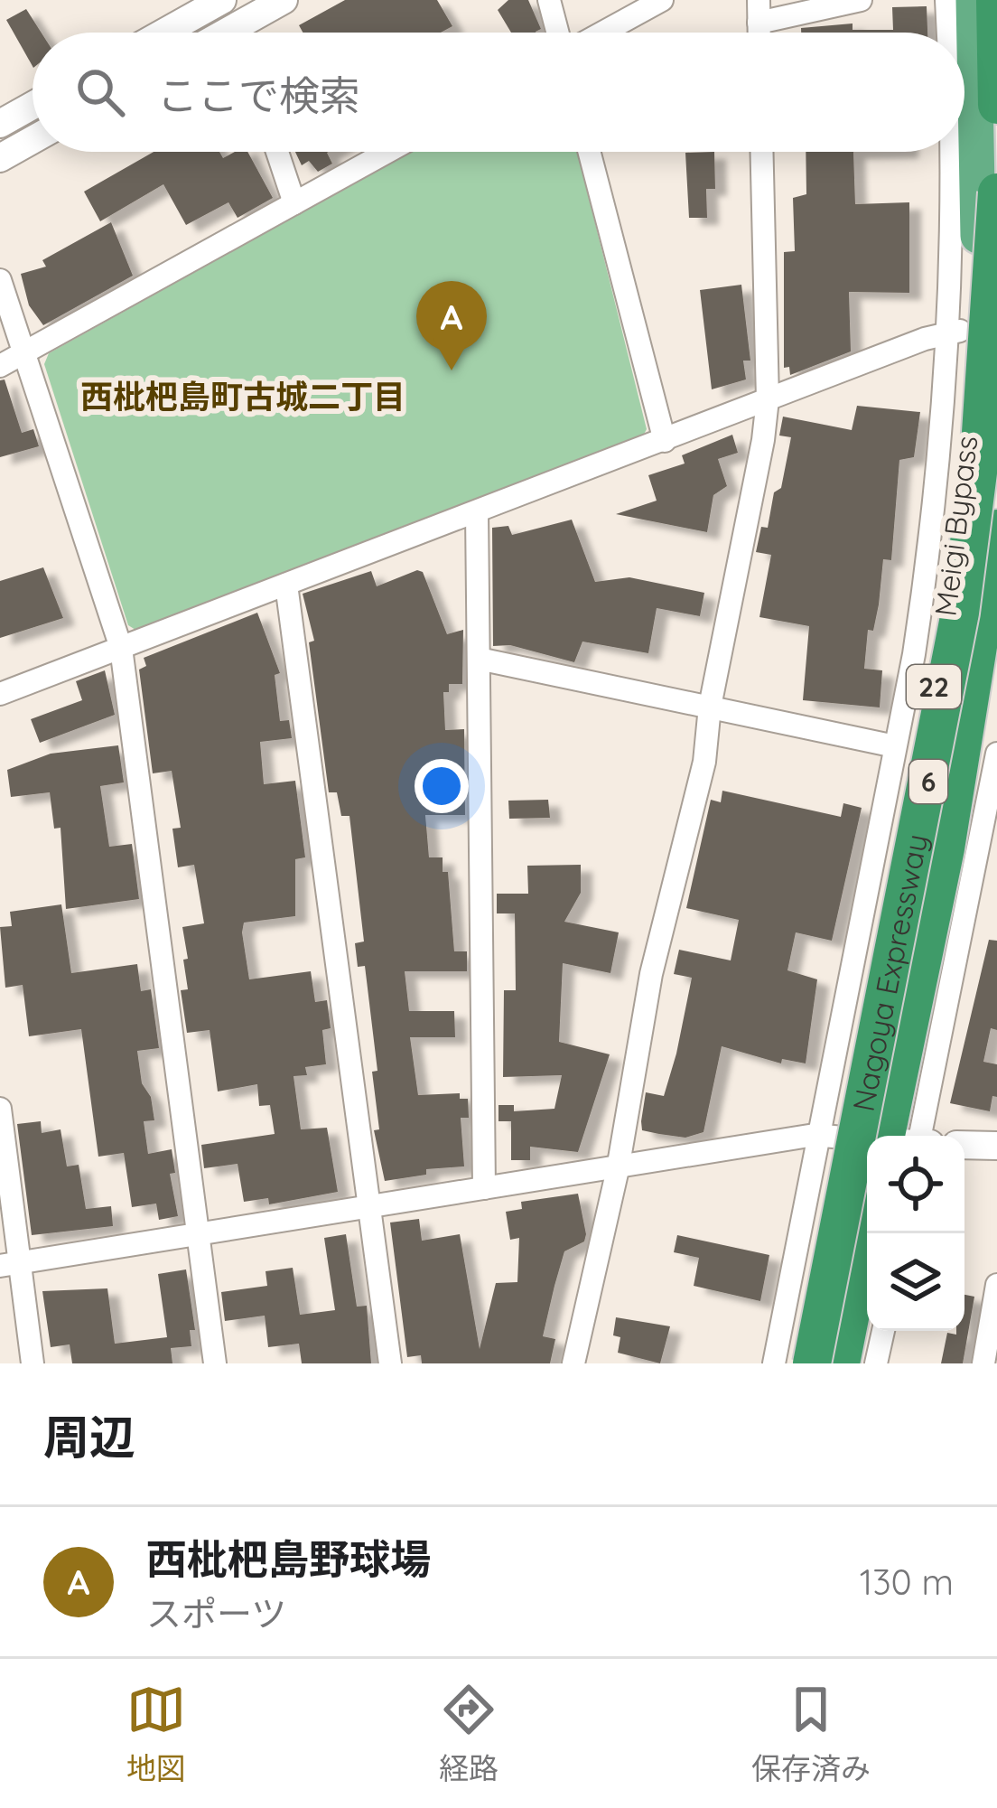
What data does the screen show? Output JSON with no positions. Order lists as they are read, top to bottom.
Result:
{
  "streets": {
    "highway": [
      "Meigi Bypass",
      "22",
      "6",
      "Nagoya Expressway"
    ]
  },
  "districts": ["西枇杷島町古城二丁目"],
  "page": {
    "search": "ここで検索",
    "pins": "A",
    "heading": "周辺",
    "list": [
      {
        "mark": "A",
        "name": "西枇杷島野球場",
        "note": "スポーツ",
        "value": "130 m"
      }
    ],
    "nav": ["地図", "経路", "保存済み"]
  }
}
